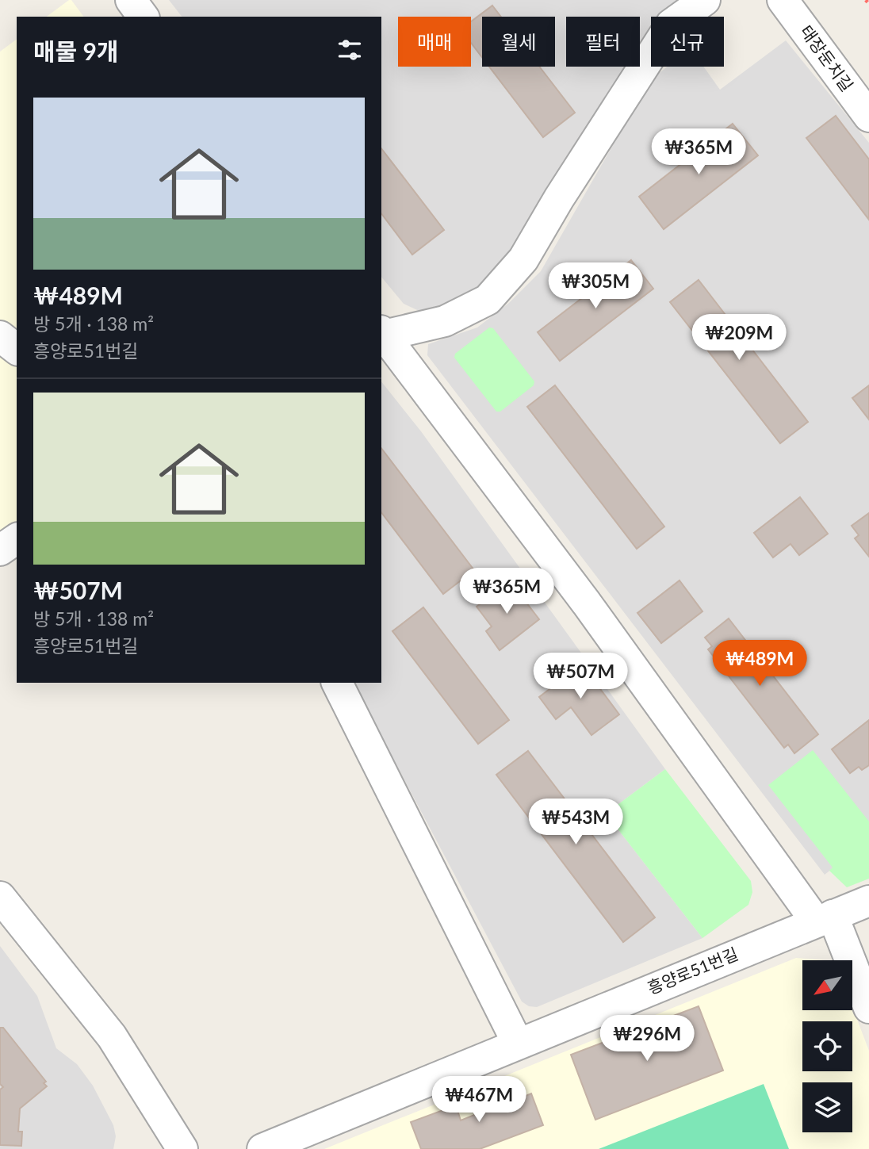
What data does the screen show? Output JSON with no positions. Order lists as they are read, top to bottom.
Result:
{
  "streets": {
    "street": ["태장둔치길", "흥양로51번길"]
  },
  "north": "bottom left",
  "page": {
    "chip": [
      "매매",
      "월세",
      "필터",
      "신규"
    ],
    "heading": "매물 9개",
    "list": [
      {
        "name": "₩489M",
        "note": "방 5개 · 138 m² · 흥양로51번길"
      },
      {
        "name": "₩507M",
        "note": "방 5개 · 138 m² · 흥양로51번길"
      }
    ],
    "price": [
      "₩365M",
      "₩305M",
      "₩209M",
      "₩365M",
      "₩489M",
      "₩507M",
      "₩543M",
      "₩296M",
      "₩467M"
    ]
  }
}
